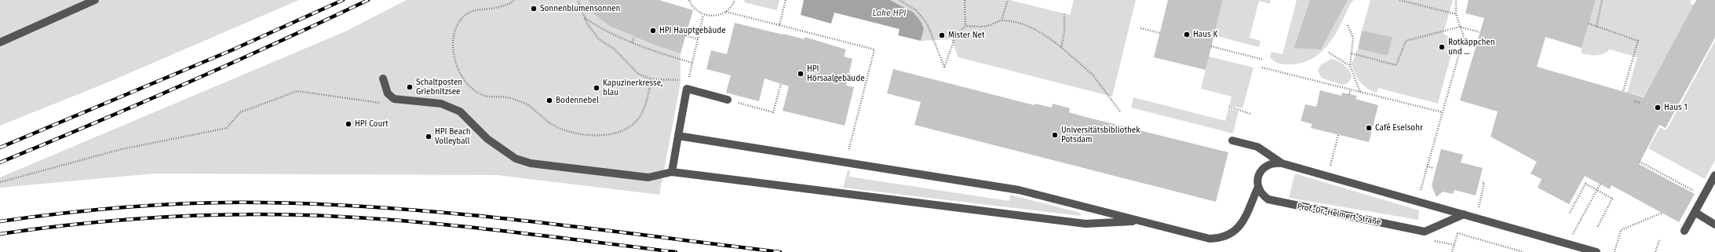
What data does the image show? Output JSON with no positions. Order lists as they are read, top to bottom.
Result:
{
  "streets": {
    "street": ["Prof.-Dr.-Helmert-Straße"]
  },
  "water": ["Lake HPI"],
  "places": [
    "Sonnenblumensonnen",
    "HPI Hauptgebäude",
    "Haus K",
    "Mister Net",
    "Rotkäppchen und ...",
    "HPI Hörsaalgebäude",
    "Schaltposten Griebnitzsee",
    "Kapuzinerkresse, blau",
    "Bodennebel",
    "Haus 1",
    "HPI Court",
    "Café Eselsohr",
    "Universitätsbibliothek Potsdam",
    "HPI Beach Volleyball"
  ]
}
